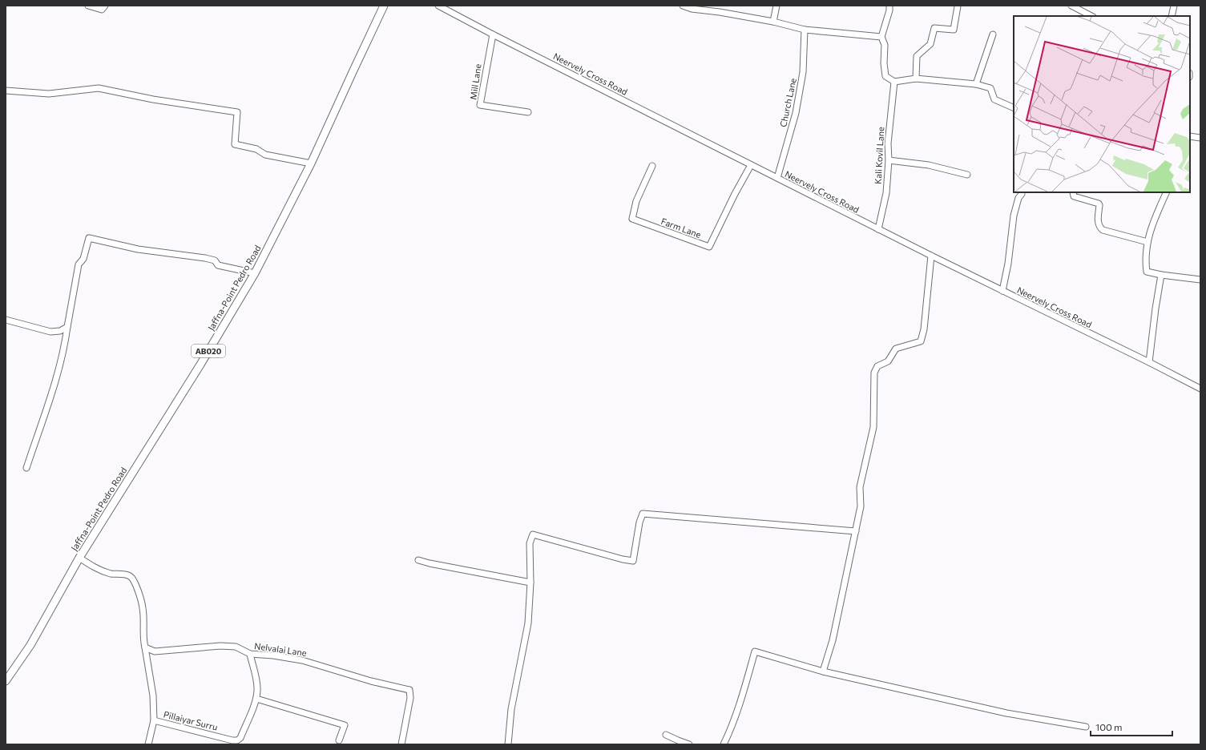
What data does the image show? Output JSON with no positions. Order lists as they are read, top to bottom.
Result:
{
  "streets": {
    "main road": ["Jaffna-Point Pedro Road", "AB020"],
    "street": [
      "Neervely Cross Road",
      "Mill Lane",
      "Church Lane",
      "Kali Kovil Lane",
      "Farm Lane",
      "Nelvalai Lane",
      "Pillaiyar Surru"
    ]
  },
  "crossings": [
    ["Neervely Cross Road", "Mill Lane"],
    ["Neervely Cross Road", "Church Lane"],
    ["Neervely Cross Road", "Kali Kovil Lane"],
    ["Neervely Cross Road", "Farm Lane"],
    ["Nelvalai Lane", "Pillaiyar Surru"]
  ],
  "scale_bar": "100 m"
}
